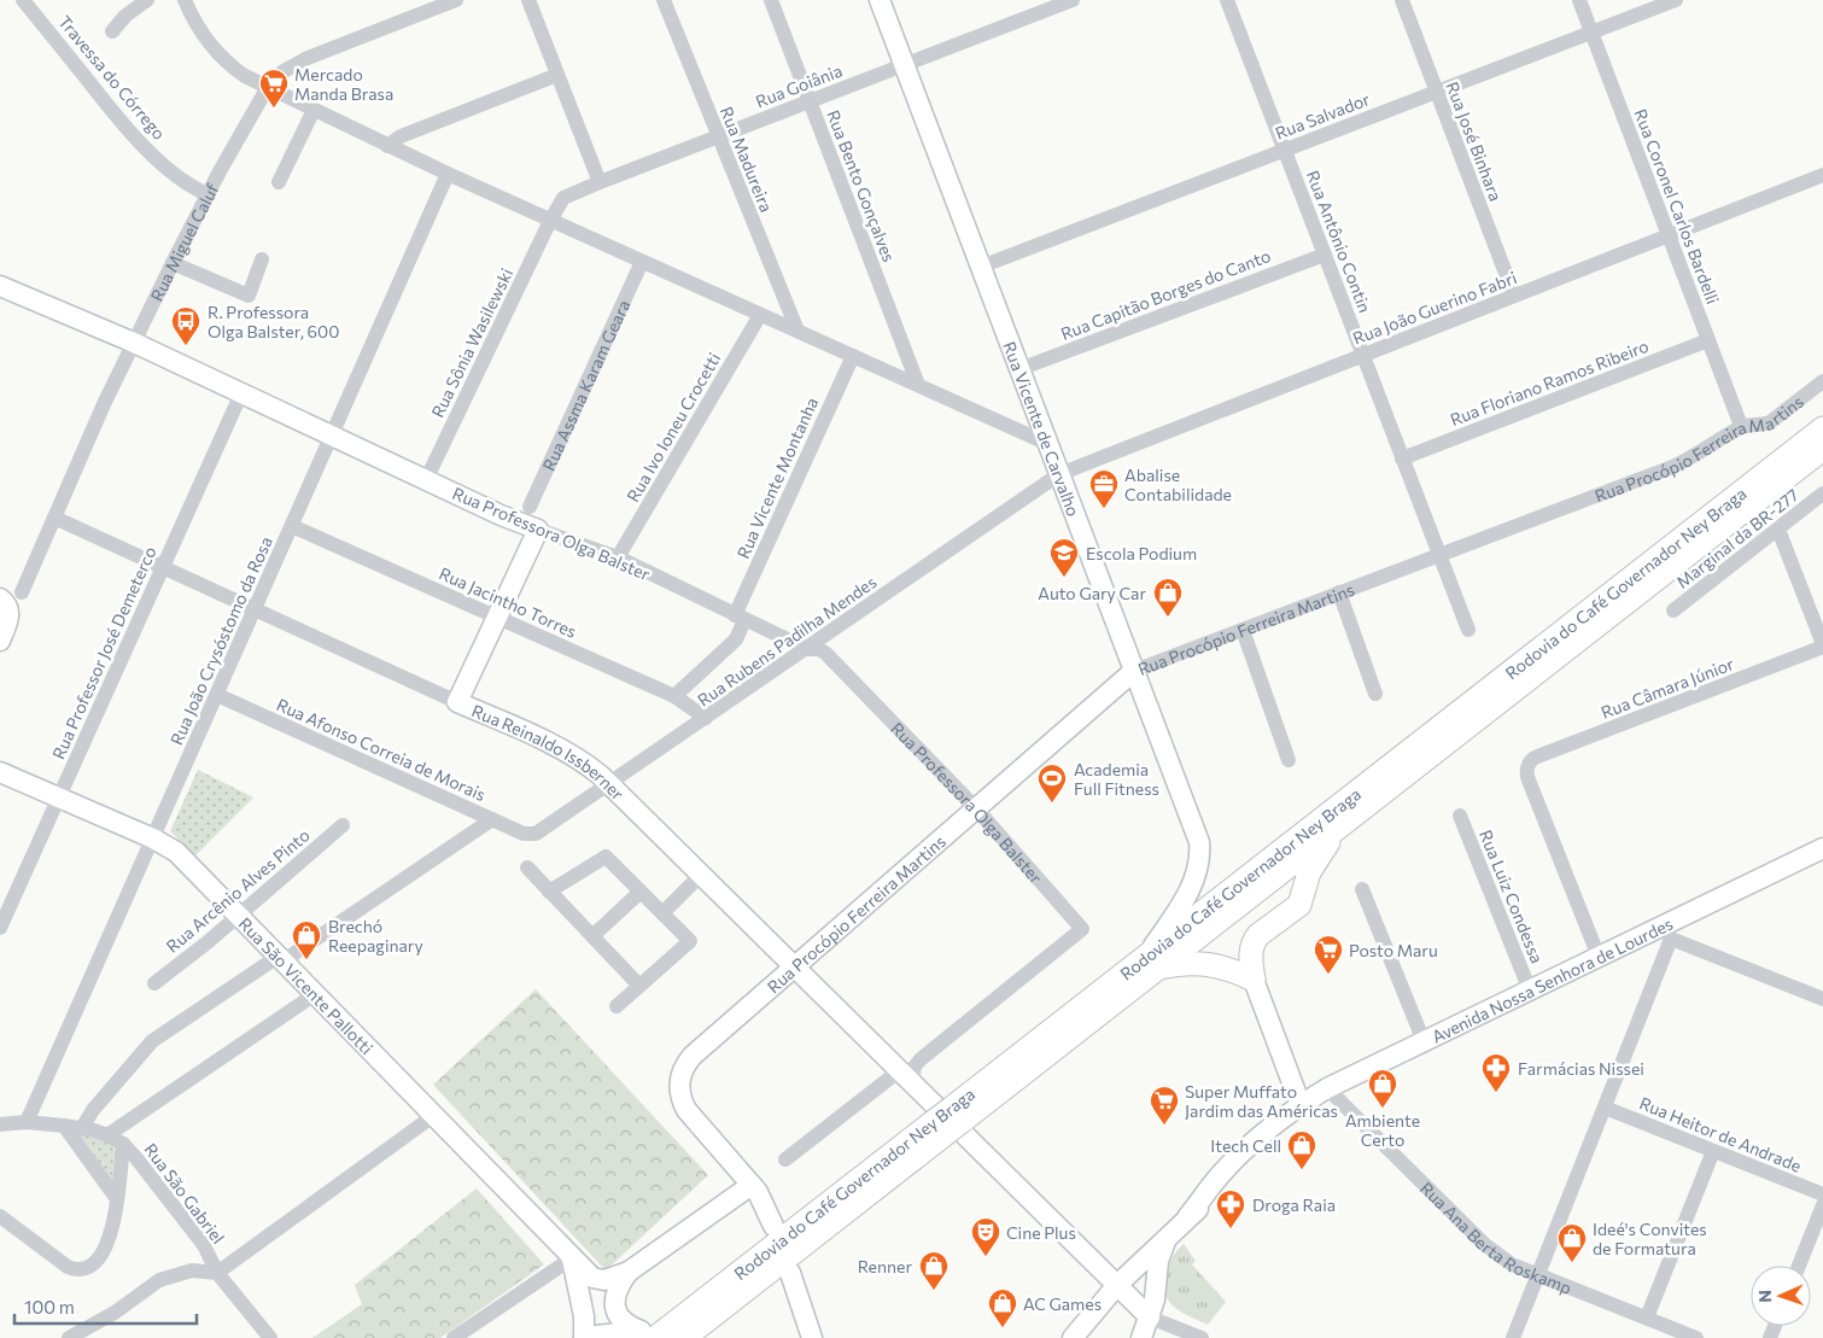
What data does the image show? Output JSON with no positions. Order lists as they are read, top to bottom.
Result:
{
  "streets": {
    "highway": ["Rodovia do Café Governador Ney Braga"],
    "main road": [
      "Rua Vicente de Carvalho",
      "Rua Procópio Ferreira Martins",
      "Rua Professora Olga Balster",
      "Rua Reinaldo Issberner",
      "Avenida Nossa Senhora de Lourdes",
      "Rua São Vicente Pallotti"
    ],
    "street": [
      "Travessa do Córrego",
      "Rua Goiânia",
      "Rua Salvador",
      "Rua José Binhara",
      "Rua Madureira",
      "Rua Bento Gonçalves",
      "Rua Coronel Carlos Bardelli",
      "Rua Miguel Caluf",
      "Rua Antônio Contin",
      "Rua Capitão Borges do Canto",
      "Rua João Guerino Fabri",
      "Rua Sônia Wasilewski",
      "Rua Floriano Ramos Ribeiro",
      "Rua Assma Karam Geara",
      "Rua Ivo Ioneu Crocetti",
      "Rua Vicente Montanha",
      "Marginal da BR-277",
      "Rua Jacintho Torres",
      "Rua João Crysóstomo da Rosa",
      "Rua Rubens Padilha Mendes",
      "Rua Professor José Demeterco",
      "Rua Câmara Júnior",
      "Rua Afonso Correia de Morais",
      "Rua Arcênio Alves Pinto",
      "Rua Luiz Condessa",
      "Rua Heitor de Andrade",
      "Rua São Gabriel",
      "Rua Ana Berta Roskamp"
    ]
  },
  "crossings": [
    ["Travessa do Córrego", "Rua Miguel Caluf"],
    ["Rua Goiânia", "Rua Madureira"],
    ["Rua Goiânia", "Rua Bento Gonçalves"],
    ["Rua Goiânia", "Rua Sônia Wasilewski"],
    ["Rua Goiânia", "Rua Vicente de Carvalho"],
    ["Rua Salvador", "Rua José Binhara"],
    ["Rua Salvador", "Rua Coronel Carlos Bardelli"],
    ["Rua Salvador", "Rua Antônio Contin"],
    ["Rua Salvador", "Rua Vicente de Carvalho"],
    ["Rua José Binhara", "Rua João Guerino Fabri"],
    ["Rua Coronel Carlos Bardelli", "Rua João Guerino Fabri"],
    ["Rua Coronel Carlos Bardelli", "Rua Floriano Ramos Ribeiro"],
    ["Rua Coronel Carlos Bardelli", "Rua Procópio Ferreira Martins"],
    ["Rua Miguel Caluf", "Rua Professora Olga Balster"],
    ["Rua Miguel Caluf", "Rua Reinaldo Issberner"],
    ["Rua Antônio Contin", "Rua Capitão Borges do Canto"],
    ["Rua Antônio Contin", "Rua João Guerino Fabri"],
    ["Rua Antônio Contin", "Rua Floriano Ramos Ribeiro"],
    ["Rua Antônio Contin", "Rua Procópio Ferreira Martins"],
    ["Rua Capitão Borges do Canto", "Rua Vicente de Carvalho"],
    ["Rua João Guerino Fabri", "Rua Vicente de Carvalho"],
    ["Rua João Guerino Fabri", "Rua Rubens Padilha Mendes"],
    ["Rua Sônia Wasilewski", "Rua Professora Olga Balster"],
    ["Rua Ivo Ioneu Crocetti", "Rua Professora Olga Balster"],
    ["Rua Vicente de Carvalho", "Rua Procópio Ferreira Martins"],
    ["Rua Vicente de Carvalho", "Rodovia do Café Governador Ney Braga"],
    ["Rua Vicente de Carvalho", "Rua Rubens Padilha Mendes"],
    ["Rua Procópio Ferreira Martins", "Rua Professora Olga Balster"],
    ["Rua Procópio Ferreira Martins", "Rua Reinaldo Issberner"],
    ["Rua Vicente Montanha", "Rua Professora Olga Balster"],
    ["Rua Vicente Montanha", "Rua Jacintho Torres"],
    ["Rua Professora Olga Balster", "Rua João Crysóstomo da Rosa"],
    ["Rua Professora Olga Balster", "Rua Rubens Padilha Mendes"],
    ["Rua Professora Olga Balster", "Rua Professor José Demeterco"],
    ["Rua Professora Olga Balster", "Rua Reinaldo Issberner"],
    ["Rodovia do Café Governador Ney Braga", "Rua Reinaldo Issberner"],
    ["Rua Jacintho Torres", "Rua João Crysóstomo da Rosa"],
    ["Rua Jacintho Torres", "Rua Rubens Padilha Mendes"],
    ["Rua João Crysóstomo da Rosa", "Rua Afonso Correia de Morais"],
    ["Rua João Crysóstomo da Rosa", "Rua Reinaldo Issberner"],
    ["Rua João Crysóstomo da Rosa", "Rua São Vicente Pallotti"],
    ["Rua João Crysóstomo da Rosa", "Rua São Gabriel"],
    ["Rua Rubens Padilha Mendes", "Rua Afonso Correia de Morais"],
    ["Rua Rubens Padilha Mendes", "Rua Reinaldo Issberner"],
    ["Rua Professor José Demeterco", "Rua Reinaldo Issberner"],
    ["Rua Professor José Demeterco", "Rua São Vicente Pallotti"],
    ["Rua Câmara Júnior", "Avenida Nossa Senhora de Lourdes"],
    ["Rua Reinaldo Issberner", "Avenida Nossa Senhora de Lourdes"],
    ["Rua Arcênio Alves Pinto", "Rua São Vicente Pallotti"],
    ["Rua Luiz Condessa", "Avenida Nossa Senhora de Lourdes"],
    ["Avenida Nossa Senhora de Lourdes", "Rua Ana Berta Roskamp"]
  ],
  "places": {
    "supermarket": ["Mercado Manda Brasa", "Posto Maru", "Super Muffato Jardim das Américas"],
    "bus stop": ["R. Professora Olga Balster, 600"],
    "office": ["Abalise Contabilidade"],
    "school or university": ["Escola Podium"],
    "shop": [
      "Auto Gary Car",
      "Brechó Reepaginary",
      "Ambiente Certo",
      "Itech Cell",
      "Ideé's Convites de Formatura",
      "Renner",
      "AC Games"
    ],
    "sports": ["Academia Full Fitness"],
    "pharmacy": ["Farmácias Nissei", "Droga Raia"],
    "theatre": ["Cine Plus"]
  },
  "scale_bar": "100 m",
  "north": "left"
}
